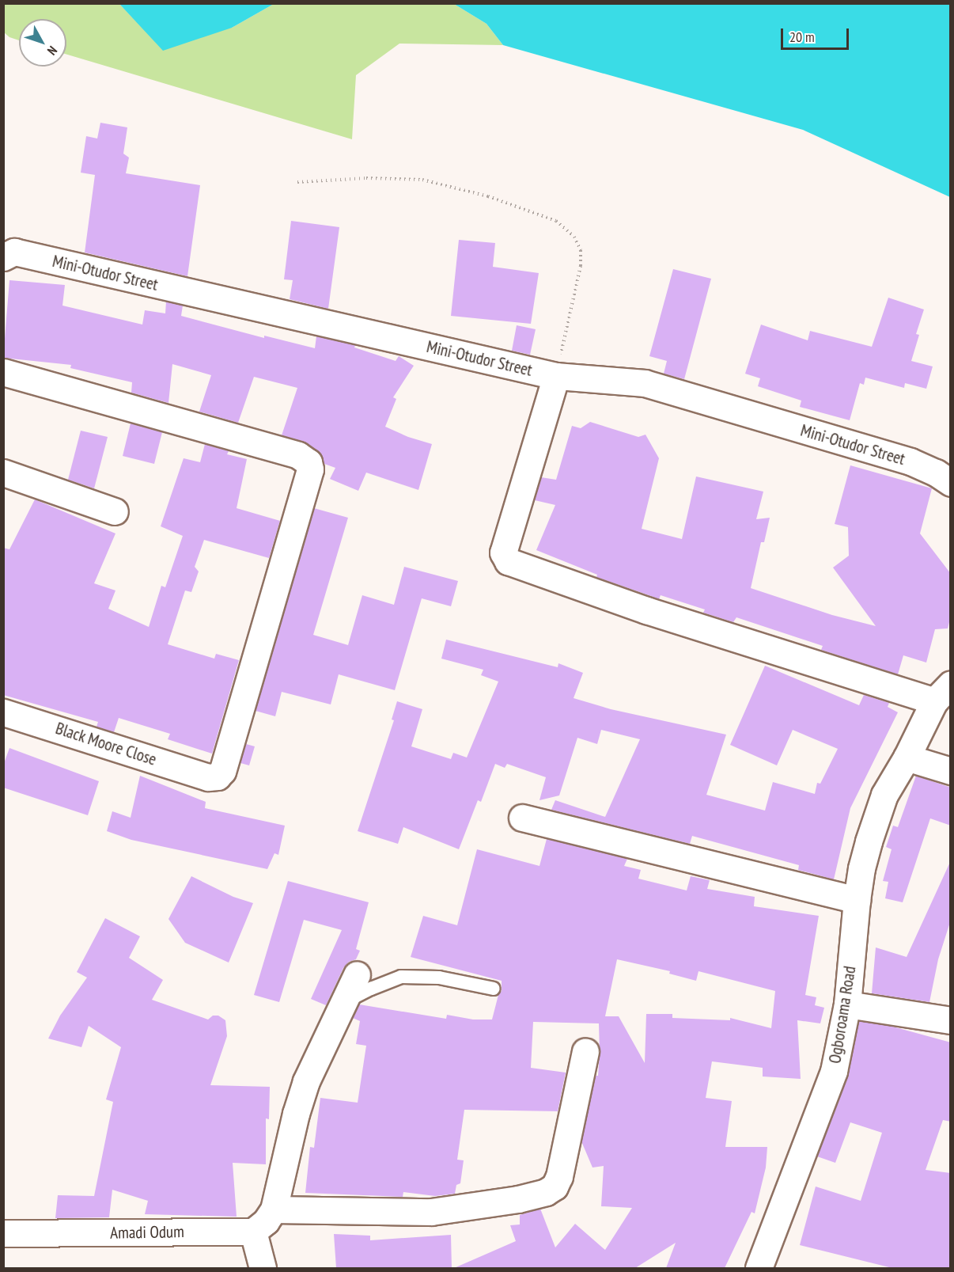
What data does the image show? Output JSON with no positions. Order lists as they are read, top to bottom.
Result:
{
  "streets": {
    "street": [
      "Mini-Otudor Street",
      "Black Moore Close",
      "Ogboroama Road",
      "Amadi Odum"
    ]
  },
  "scale_bar": "20 m",
  "north": "bottom right"
}
